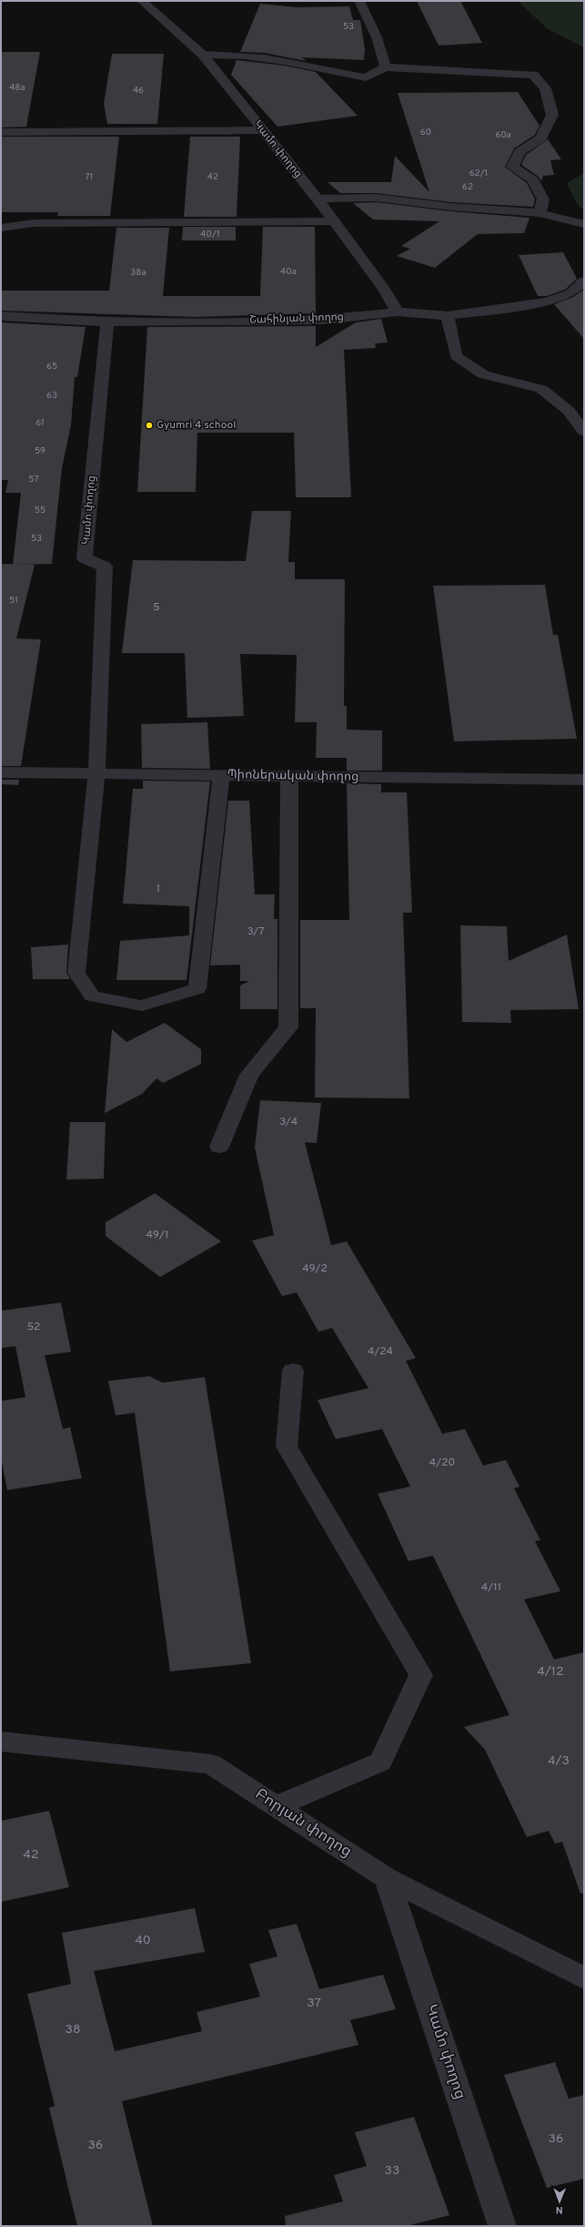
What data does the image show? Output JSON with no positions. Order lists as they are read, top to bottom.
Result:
{
  "streets": {
    "street": [
      "Կամո փողոց",
      "Շահինյան փողոց",
      "Պիոներական փողոց",
      "Բորյան փողոց"
    ]
  },
  "crossings": [
    ["Կամո փողոց", "Շահինյան փողոց"],
    ["Կամո փողոց", "Պիոներական փողոց"],
    ["Կամո փողոց", "Բորյան փողոց"]
  ],
  "places": ["Gyumri 4 school"],
  "house_numbers": [
    "53",
    "48a",
    "46",
    "60",
    "60a",
    "62/1",
    "71",
    "42",
    "62",
    "40/1",
    "40a",
    "38a",
    "65",
    "63",
    "61",
    "59",
    "57",
    "55",
    "53",
    "51",
    "5",
    "1",
    "3/7",
    "3/4",
    "49/1",
    "49/2",
    "52",
    "4/24",
    "4/20",
    "4/11",
    "4/12",
    "4/3",
    "42",
    "40",
    "37",
    "38",
    "36",
    "36",
    "33"
  ],
  "north": "bottom"
}
